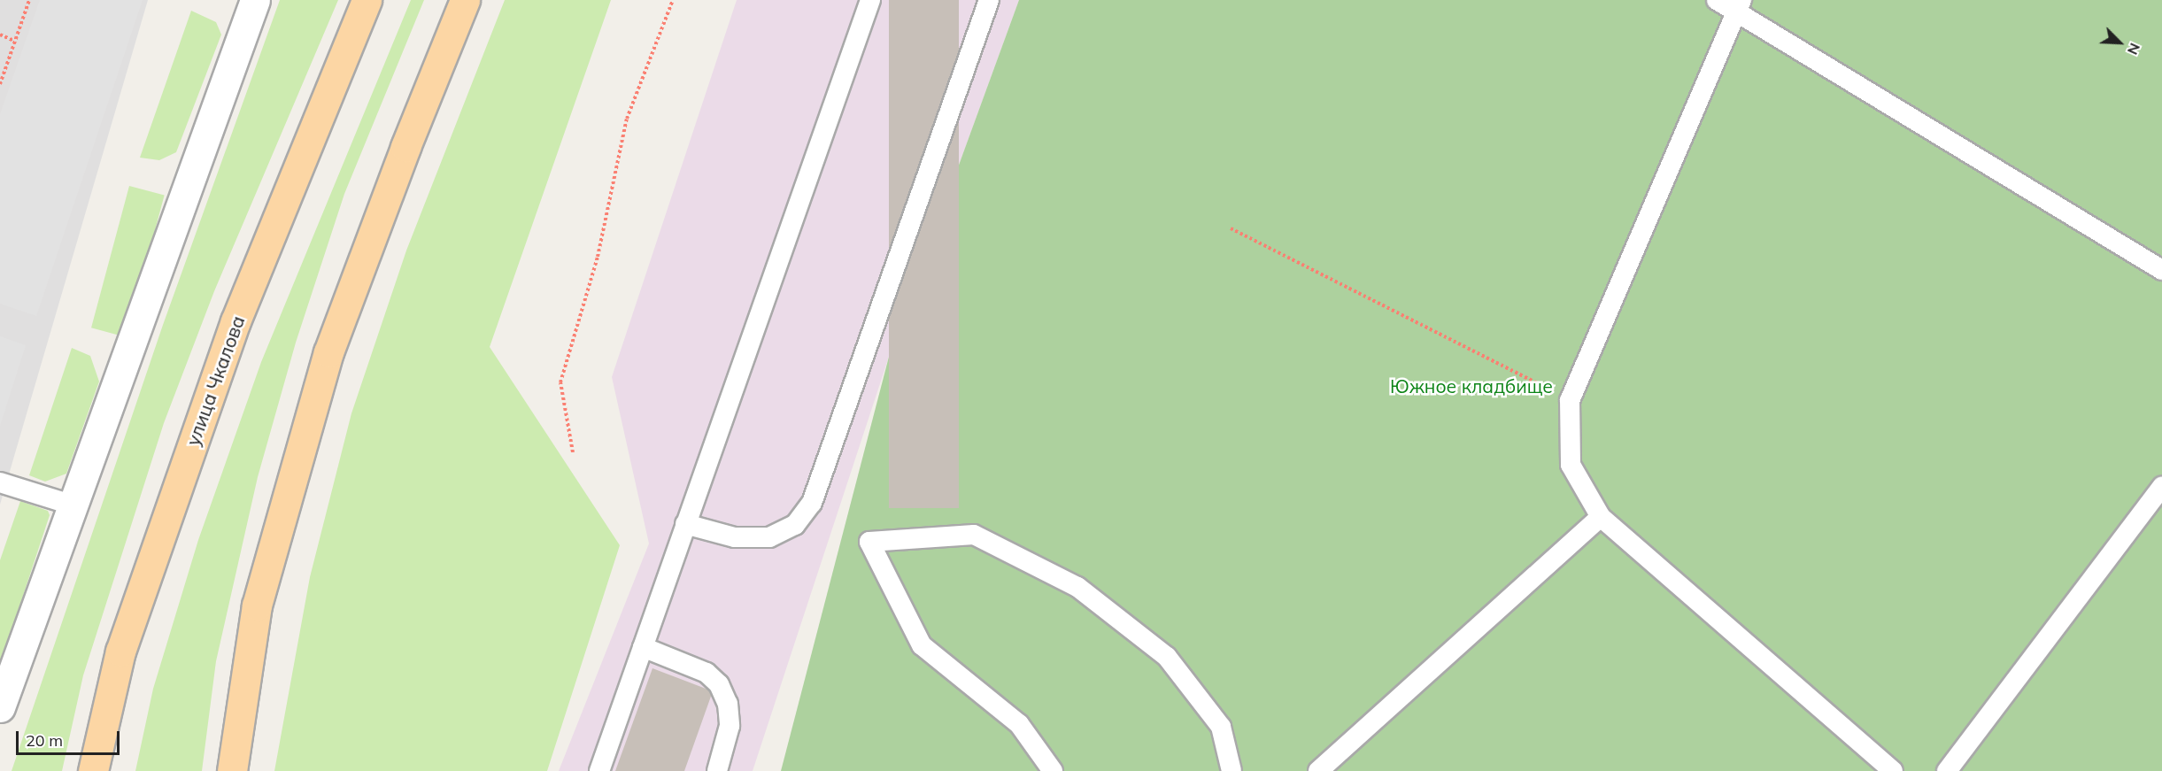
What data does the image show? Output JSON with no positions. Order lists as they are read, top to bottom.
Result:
{
  "streets": {
    "main road": ["улица Чкалова"]
  },
  "parks": ["Южное кладбище"],
  "scale_bar": "20 m",
  "north": "bottom right"
}
